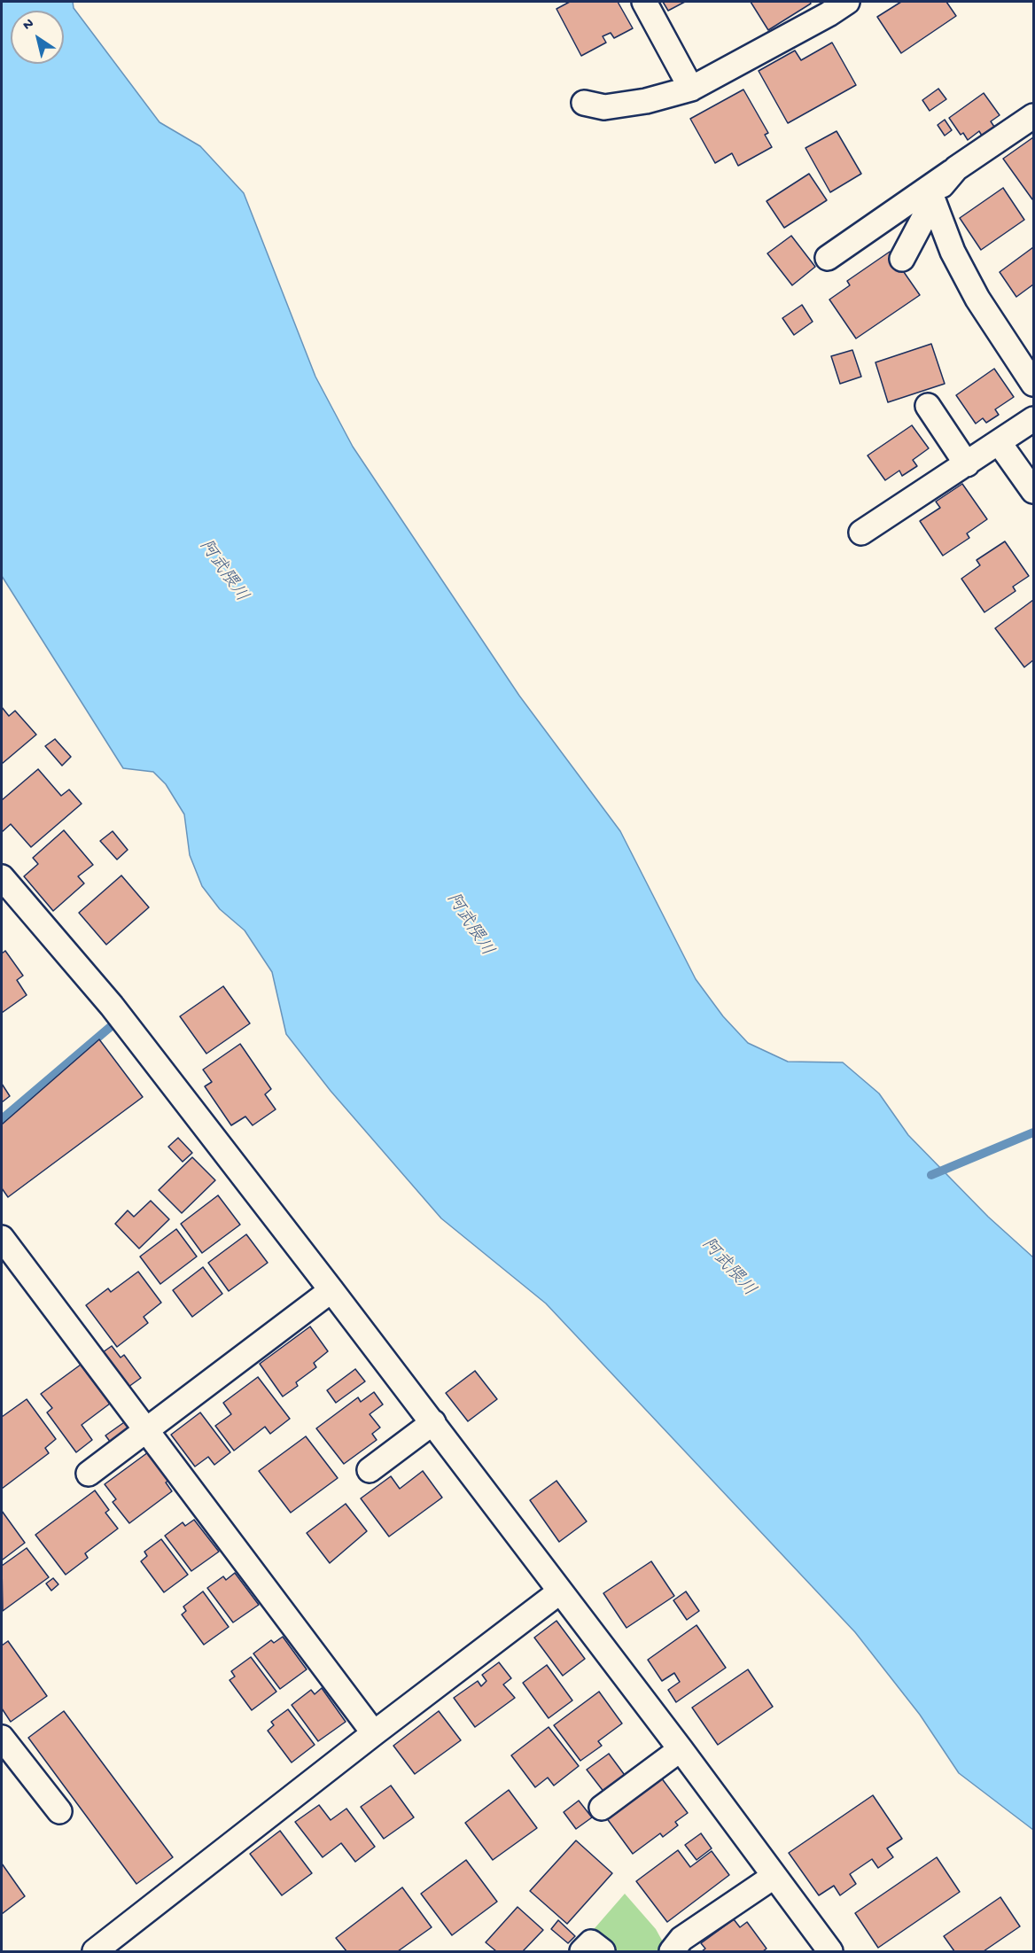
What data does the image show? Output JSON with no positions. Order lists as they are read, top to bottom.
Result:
{
  "water": ["阿武隈川"],
  "north": "top left"
}
